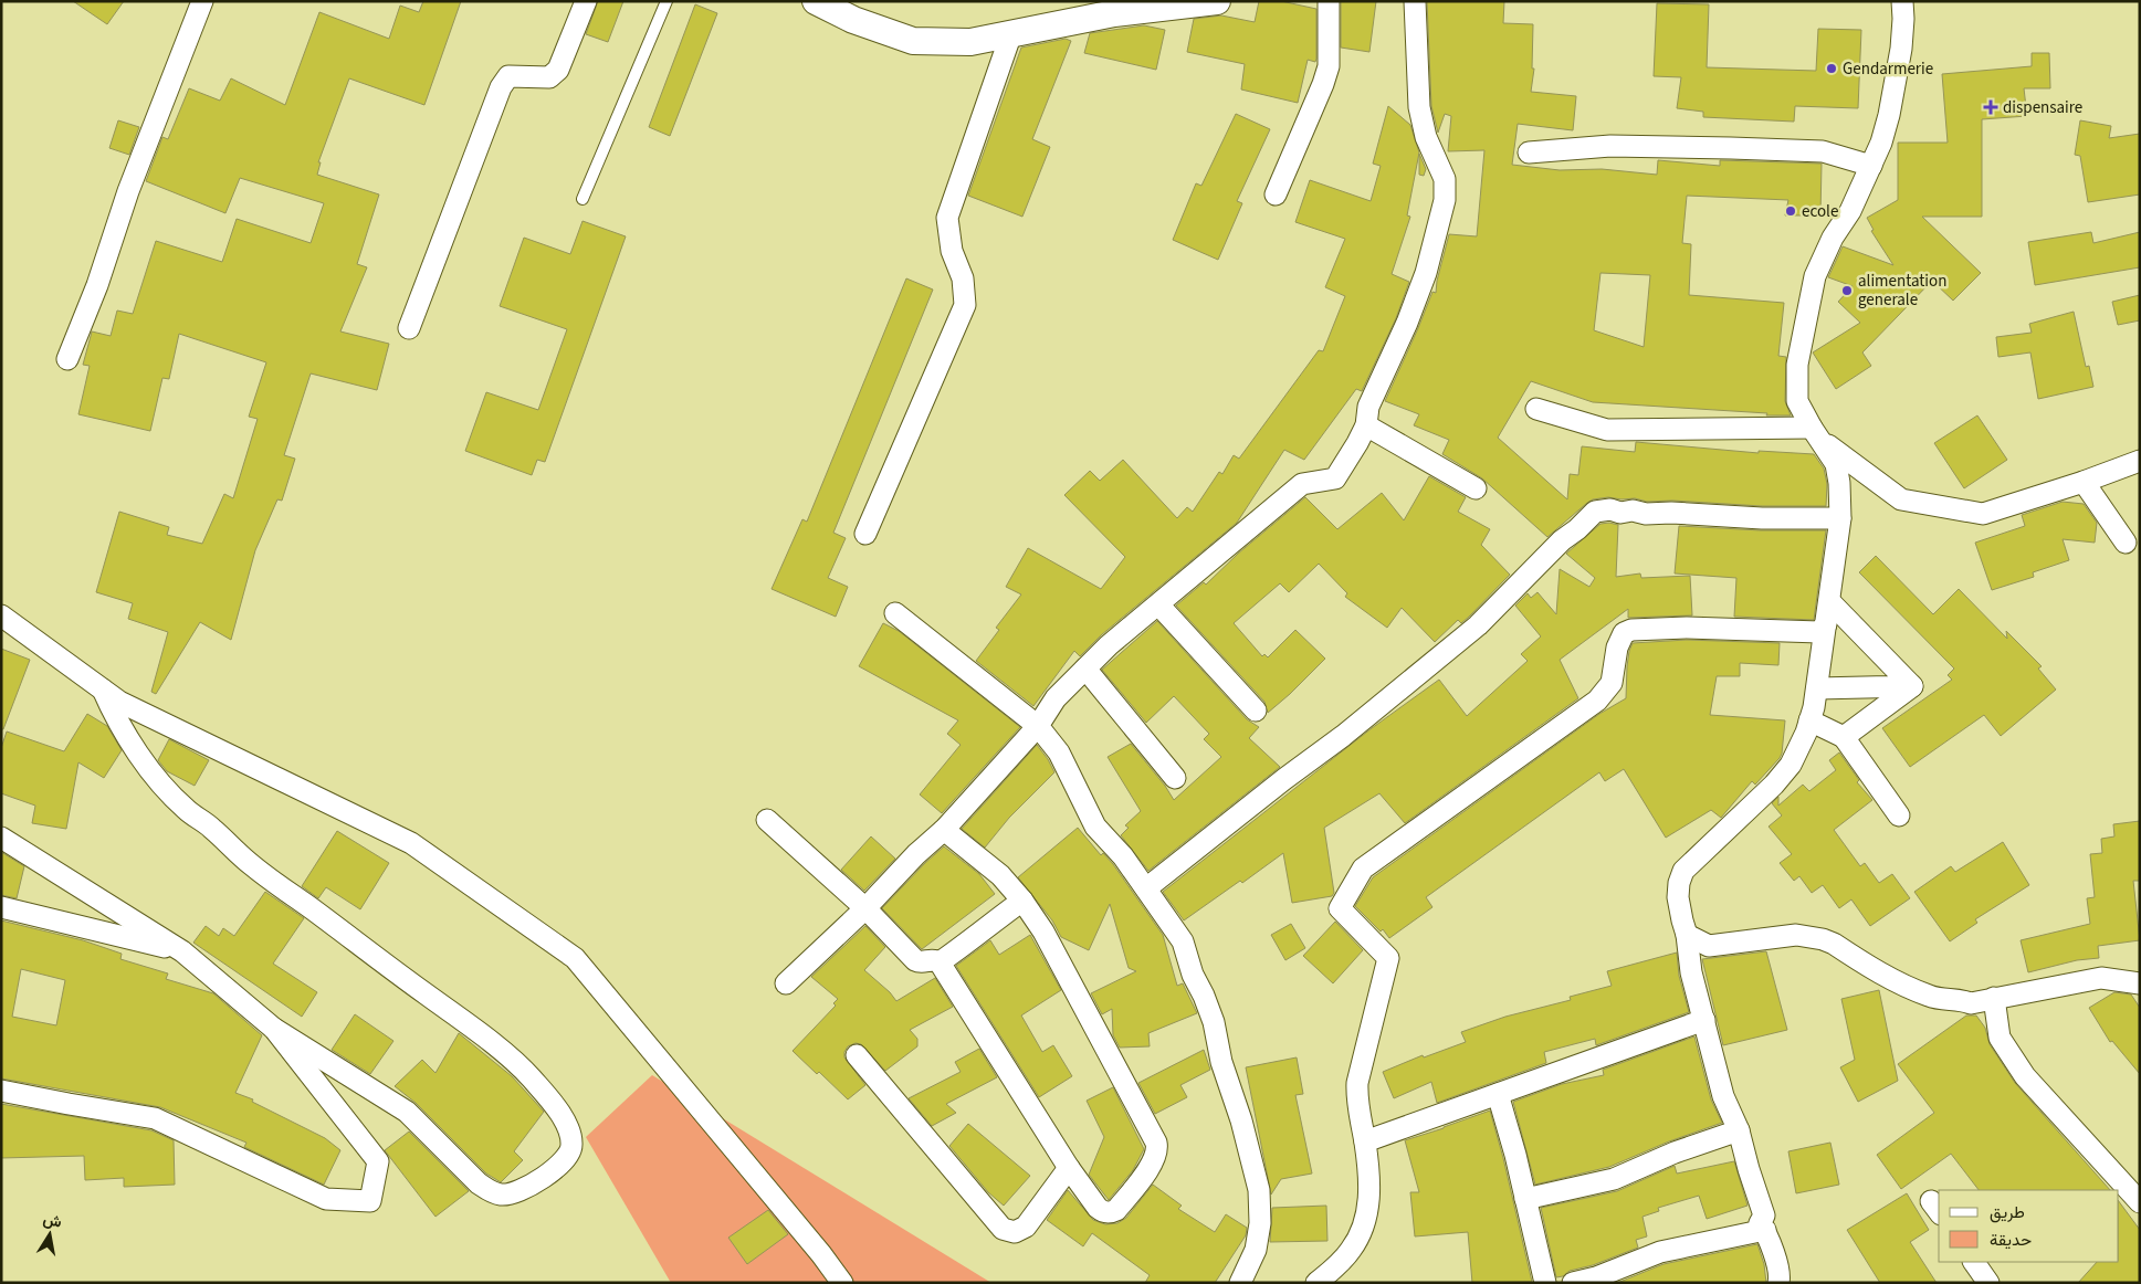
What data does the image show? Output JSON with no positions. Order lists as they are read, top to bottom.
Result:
{
  "places": {
    "other": ["Gendarmerie", "ecole", "alimentation generale"],
    "health": ["dispensaire"]
  },
  "legend": ["طريق", "حديقة"],
  "north": "top"
}
